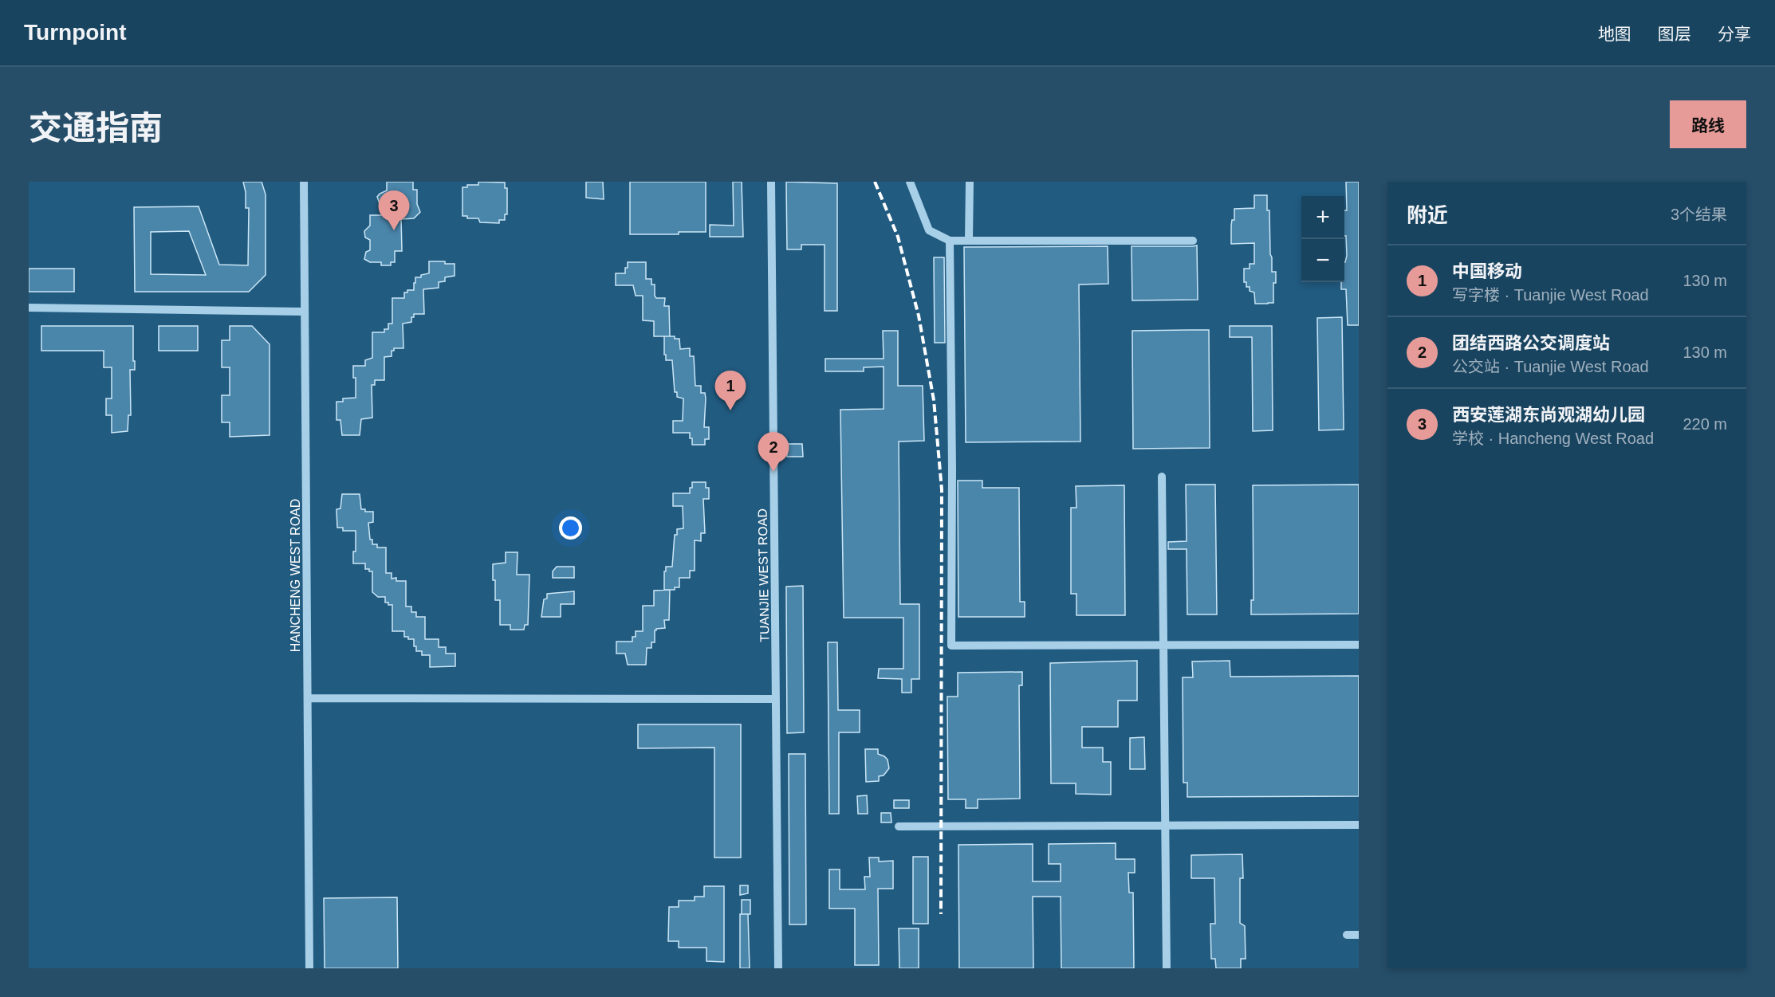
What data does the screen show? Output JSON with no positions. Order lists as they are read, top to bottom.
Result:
{
  "streets": {
    "street": ["HANCHENG WEST ROAD", "TUANJIE WEST ROAD"]
  },
  "page": {
    "header": "Turnpoint",
    "nav": ["地图", "图层", "分享"],
    "title": "交通指南",
    "buttons": "路线",
    "heading": ["附近", "3个结果"],
    "pins": ["3", "1", "2"],
    "map_buttons": ["+", "−"],
    "list": [
      {
        "mark": "1",
        "name": "中国移动",
        "note": "写字楼 · Tuanjie West Road",
        "value": "130 m"
      },
      {
        "mark": "2",
        "name": "团结西路公交调度站",
        "note": "公交站 · Tuanjie West Road",
        "value": "130 m"
      },
      {
        "mark": "3",
        "name": "西安莲湖东尚观湖幼儿园",
        "note": "学校 · Hancheng West Road",
        "value": "220 m"
      }
    ]
  }
}
